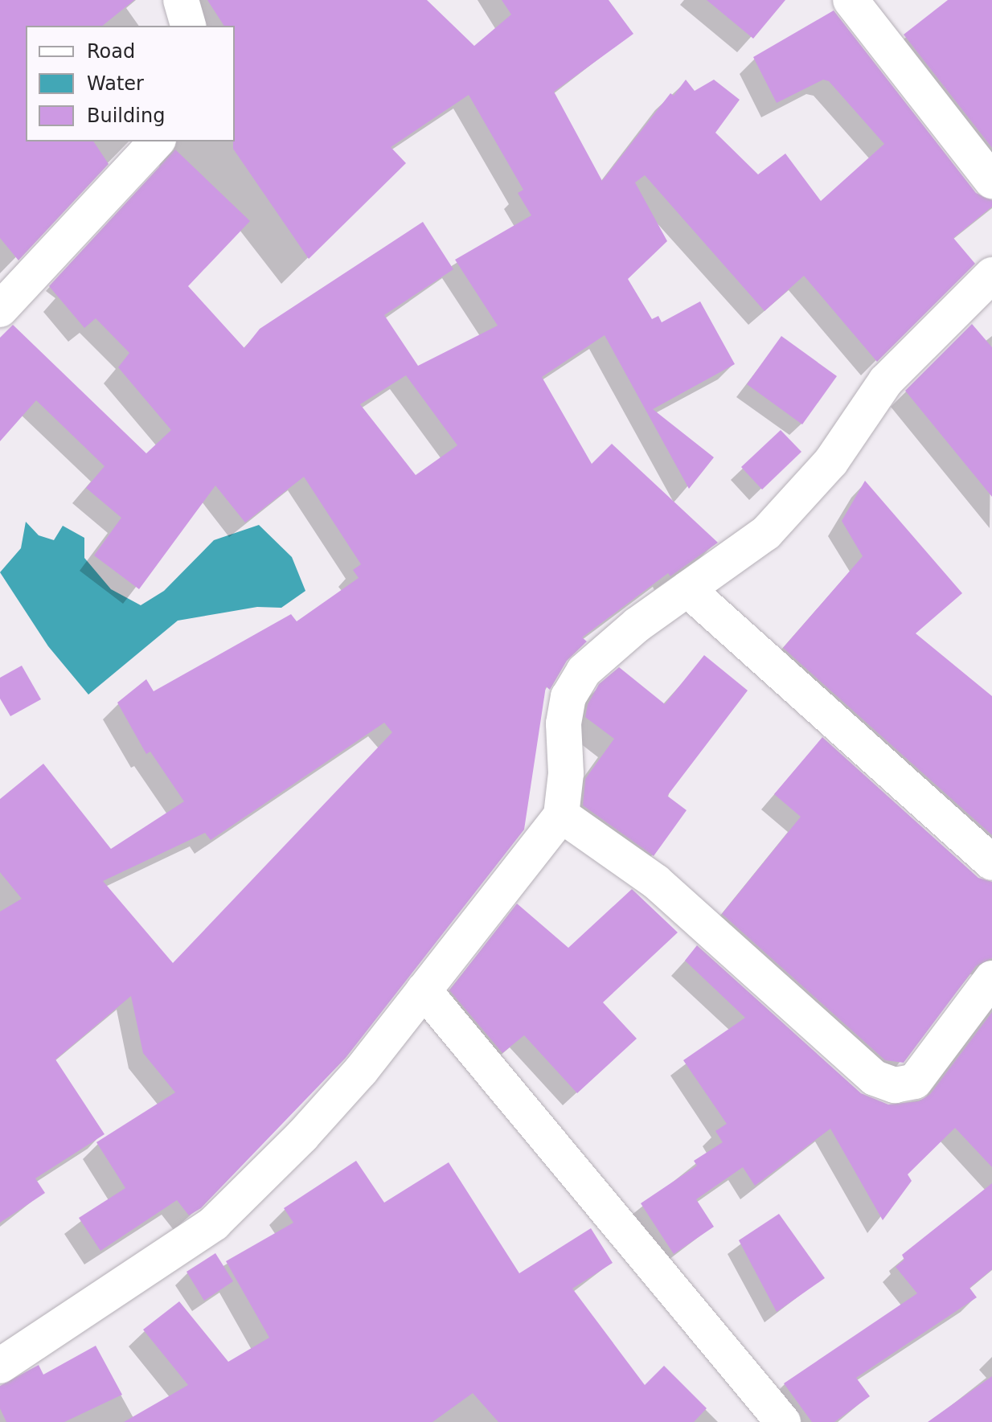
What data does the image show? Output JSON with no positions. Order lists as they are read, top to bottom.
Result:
{
  "legend": ["Road", "Water", "Building"]
}
